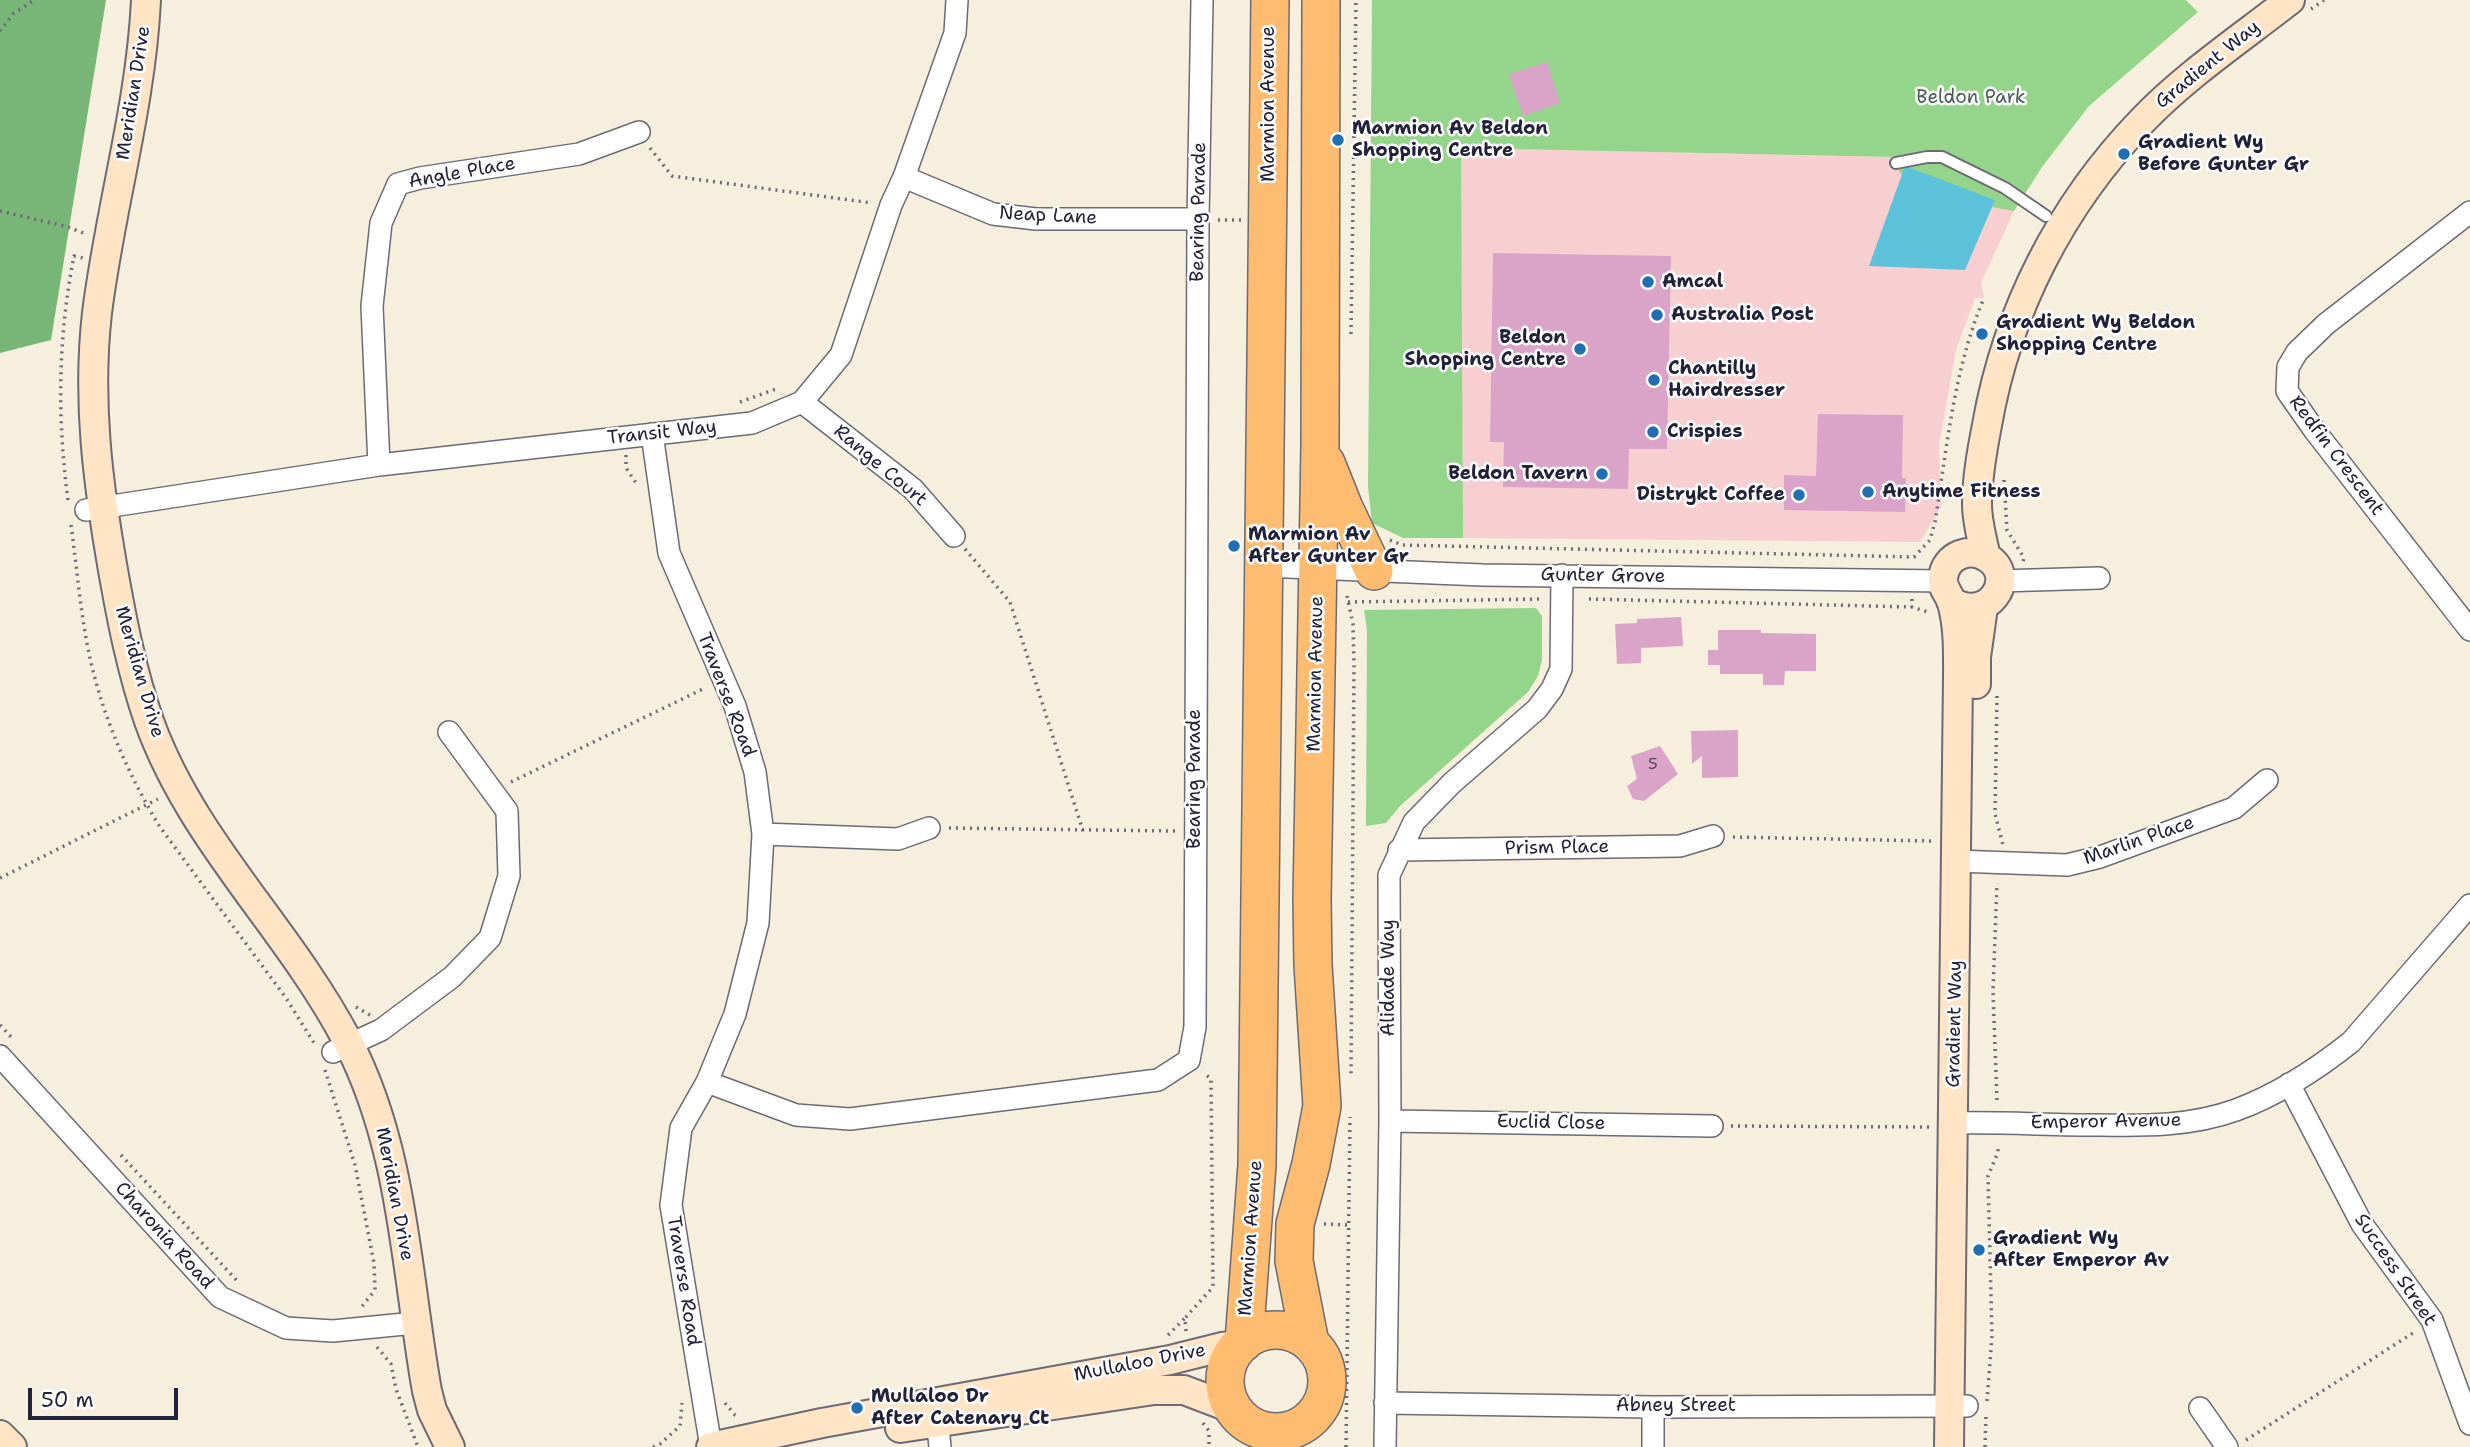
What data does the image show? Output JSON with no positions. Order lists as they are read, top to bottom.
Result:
{
  "streets": {
    "highway": ["Marmion Avenue"],
    "street": [
      "Gradient Way",
      "Meridian Drive",
      "Angle Place",
      "Bearing Parade",
      "Neap Lane",
      "Transit Way",
      "Redfin Crescent",
      "Range Court",
      "Gunter Grove",
      "Traverse Road",
      "Marlin Place",
      "Prism Place",
      "Alidade Way",
      "Emperor Avenue",
      "Euclid Close",
      "Charonia Road",
      "Success Street",
      "Mullaloo Drive",
      "Abney Street"
    ]
  },
  "crossings": [
    ["Gradient Way", "Gunter Grove"],
    ["Gradient Way", "Marlin Place"],
    ["Gradient Way", "Emperor Avenue"],
    ["Gradient Way", "Abney Street"],
    ["Meridian Drive", "Transit Way"],
    ["Meridian Drive", "Charonia Road"],
    ["Marmion Avenue", "Gunter Grove"],
    ["Marmion Avenue", "Mullaloo Drive"],
    ["Angle Place", "Transit Way"],
    ["Bearing Parade", "Neap Lane"],
    ["Neap Lane", "Transit Way"],
    ["Transit Way", "Range Court"],
    ["Transit Way", "Traverse Road"],
    ["Gunter Grove", "Alidade Way"],
    ["Traverse Road", "Mullaloo Drive"],
    ["Prism Place", "Alidade Way"],
    ["Alidade Way", "Euclid Close"],
    ["Alidade Way", "Abney Street"],
    ["Emperor Avenue", "Success Street"]
  ],
  "parks": ["Beldon Park"],
  "places": [
    "Marmion Av Beldon Shopping Centre",
    "Gradient Wy Before Gunter Gr",
    "Amcal",
    "Australia Post",
    "Gradient Wy Beldon Shopping Centre",
    "Beldon Shopping Centre",
    "Chantilly Hairdresser",
    "Crispies",
    "Beldon Tavern",
    "Anytime Fitness",
    "Distrykt Coffee",
    "Marmion Av After Gunter Gr",
    "Gradient Wy After Emperor Av",
    "Mullaloo Dr After Catenary Ct"
  ],
  "house_numbers": ["5"],
  "scale_bar": "50 m"
}
